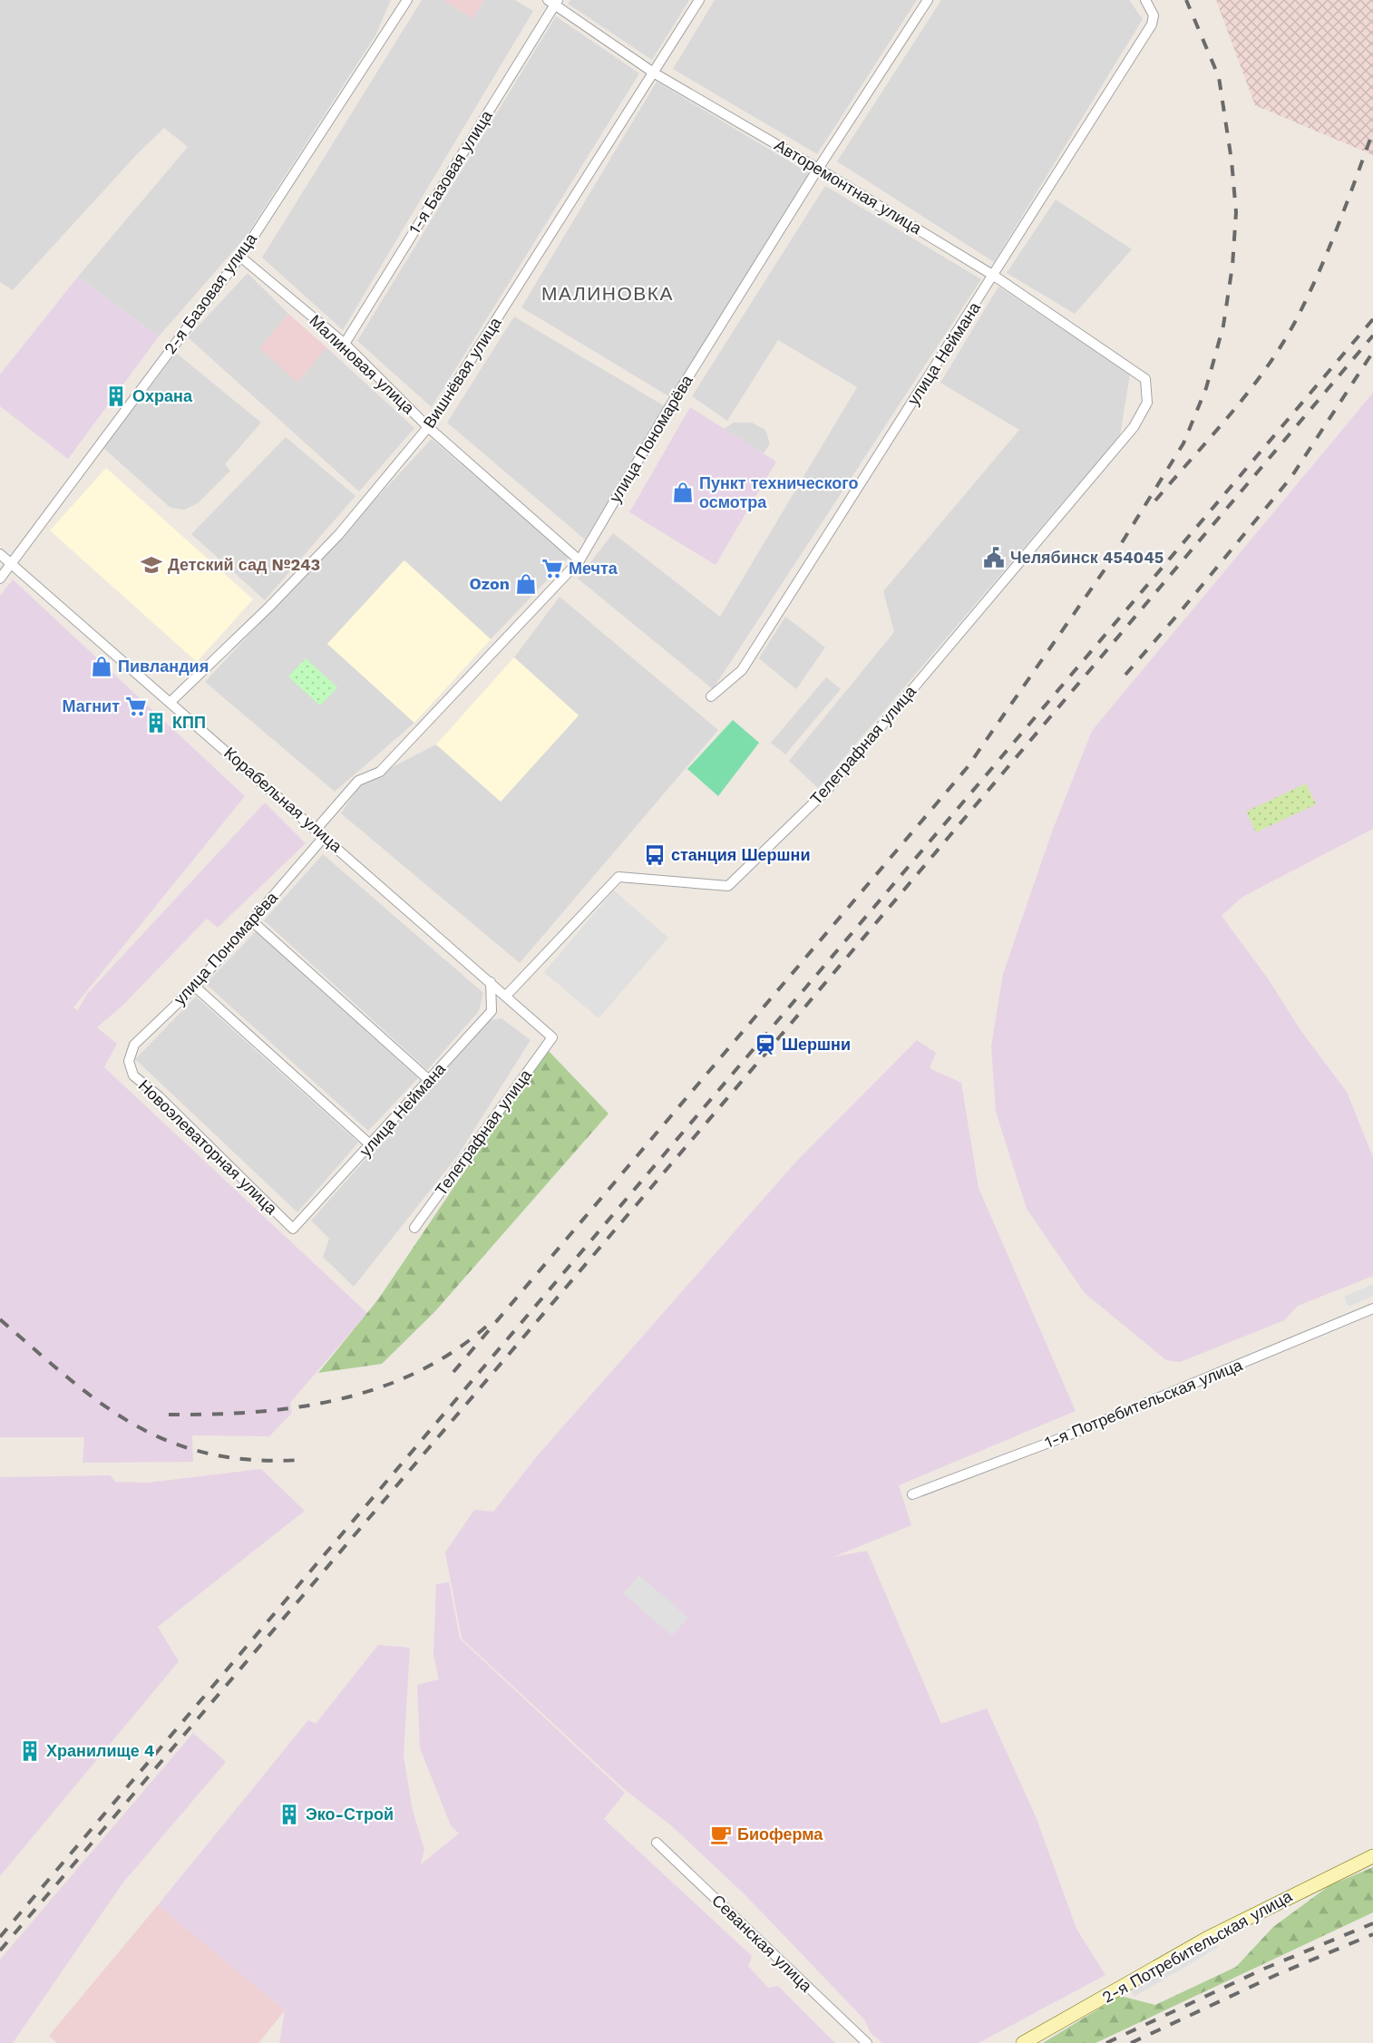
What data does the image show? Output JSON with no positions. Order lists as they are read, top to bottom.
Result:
{
  "streets": {
    "street": [
      "1-я Базовая улица",
      "Авторемонтная улица",
      "2-я Базовая улица",
      "улица Неймана",
      "Малиновая улица",
      "Вишнёвая улица",
      "улица Пономарёва",
      "Телеграфная улица",
      "Корабельная улица",
      "Новоэлеваторная улица",
      "1-я Потребительская улица",
      "Севанская улица",
      "2-я Потребительская улица"
    ]
  },
  "crossings": [
    ["1-я Базовая улица", "Авторемонтная улица"],
    ["1-я Базовая улица", "Малиновая улица"],
    ["Авторемонтная улица", "улица Неймана"],
    ["Авторемонтная улица", "Вишнёвая улица"],
    ["Авторемонтная улица", "улица Пономарёва"],
    ["Авторемонтная улица", "Телеграфная улица"],
    ["2-я Базовая улица", "Малиновая улица"],
    ["2-я Базовая улица", "Корабельная улица"],
    ["улица Неймана", "Корабельная улица"],
    ["улица Неймана", "Новоэлеваторная улица"],
    ["Малиновая улица", "Вишнёвая улица"],
    ["Малиновая улица", "улица Пономарёва"],
    ["Вишнёвая улица", "Корабельная улица"],
    ["улица Пономарёва", "Корабельная улица"],
    ["улица Пономарёва", "Новоэлеваторная улица"],
    ["Телеграфная улица", "Корабельная улица"]
  ],
  "districts": ["МАЛИНОВКА"],
  "places": {
    "building": [
      "Охрана",
      "КПП",
      "Хранилище 4",
      "Эко-Строй"
    ],
    "shop": ["Пункт технического осмотра", "Ozon", "Пивландия"],
    "public building": ["Челябинск 454045"],
    "school or university": ["Детский сад №243"],
    "supermarket": ["Мечта", "Магнит"],
    "bus stop": ["станция Шершни"],
    "station": ["Шершни"],
    "cafe": ["Биоферма"]
  }
}
